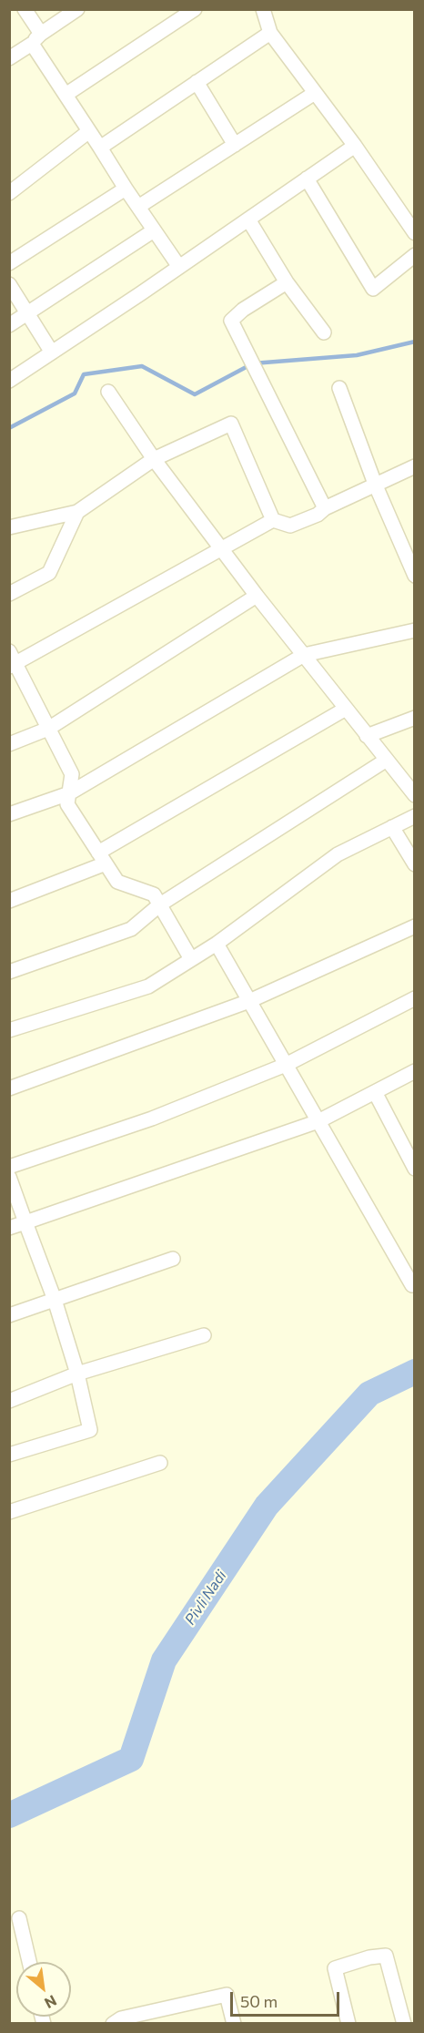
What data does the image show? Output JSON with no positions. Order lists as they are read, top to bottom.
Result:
{
  "water": ["Pivli Nadi"],
  "scale_bar": "50 m",
  "north": "bottom right"
}
